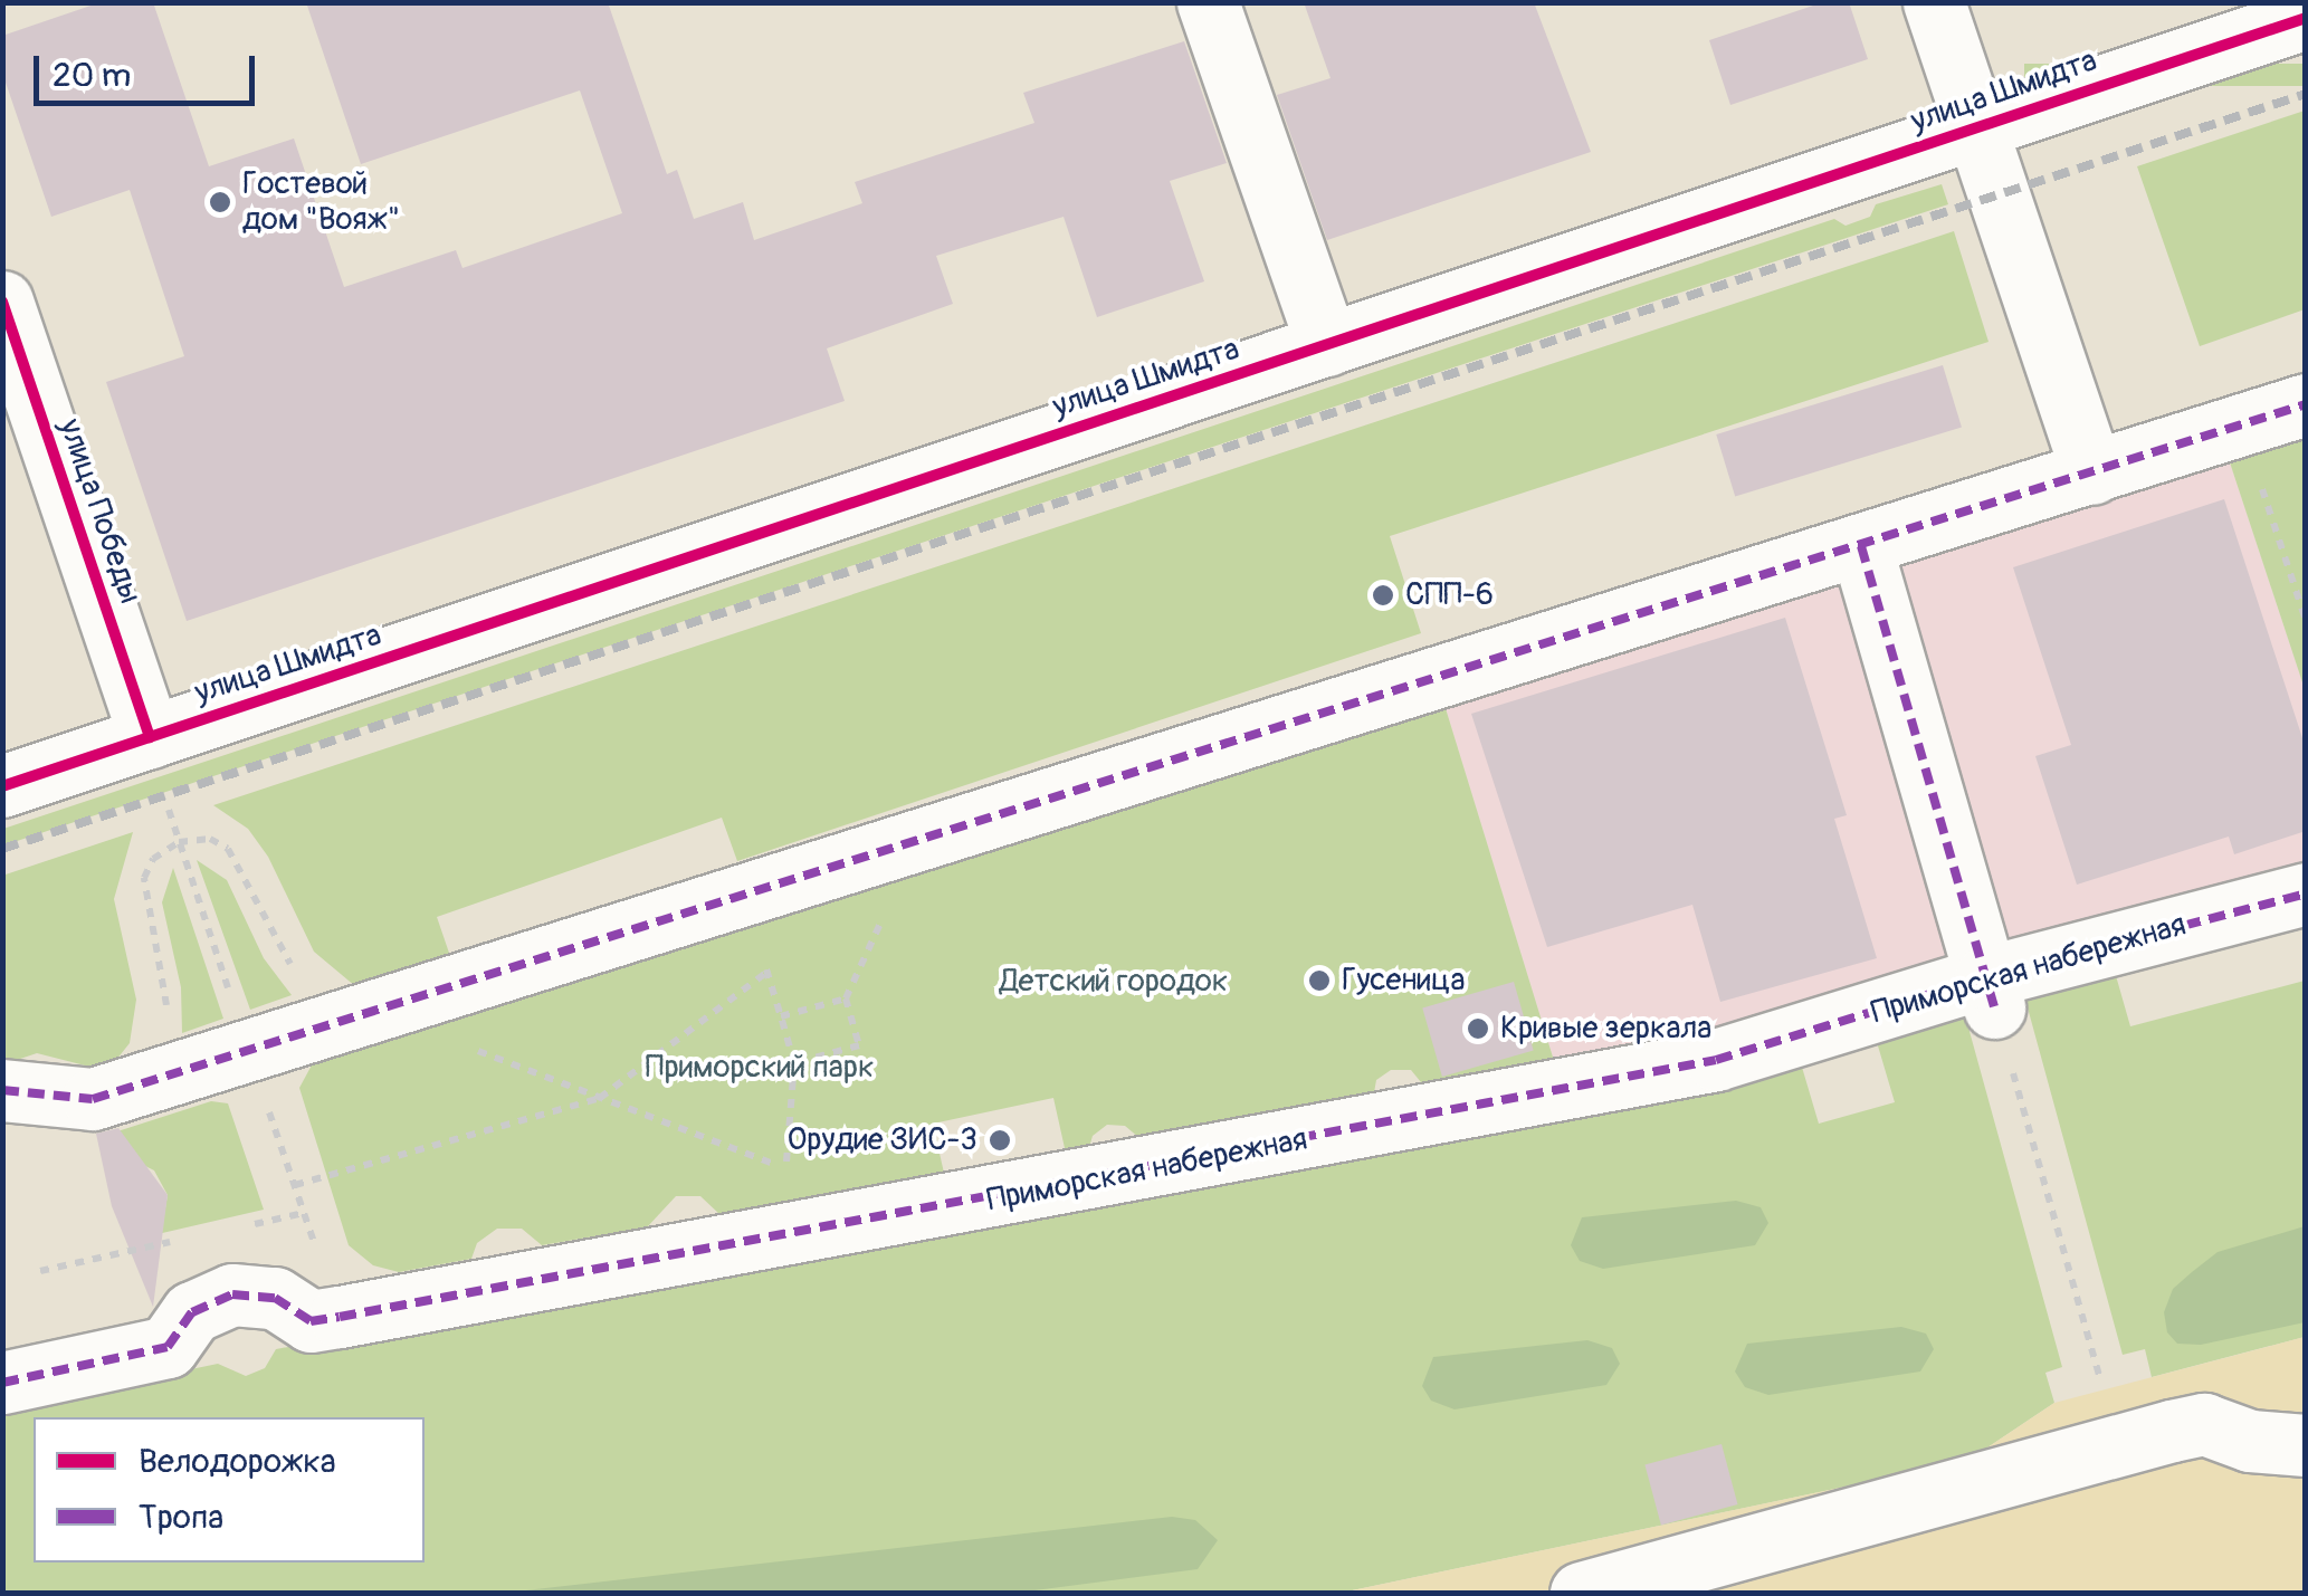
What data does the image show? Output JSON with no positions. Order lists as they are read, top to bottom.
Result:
{
  "streets": {
    "street": ["улица Шмидта", "улица Победы", "Приморская набережная"]
  },
  "crossings": [
    ["улица Шмидта", "улица Победы"]
  ],
  "parks": ["Детский городок", "Приморский парк"],
  "places": [
    "Гостевой дом \"Вояж\"",
    "СПП-6",
    "Гусеница",
    "Кривые зеркала",
    "Орудие ЗИС-3"
  ],
  "legend": ["Велодорожка", "Тропа"],
  "scale_bar": "20 m"
}
